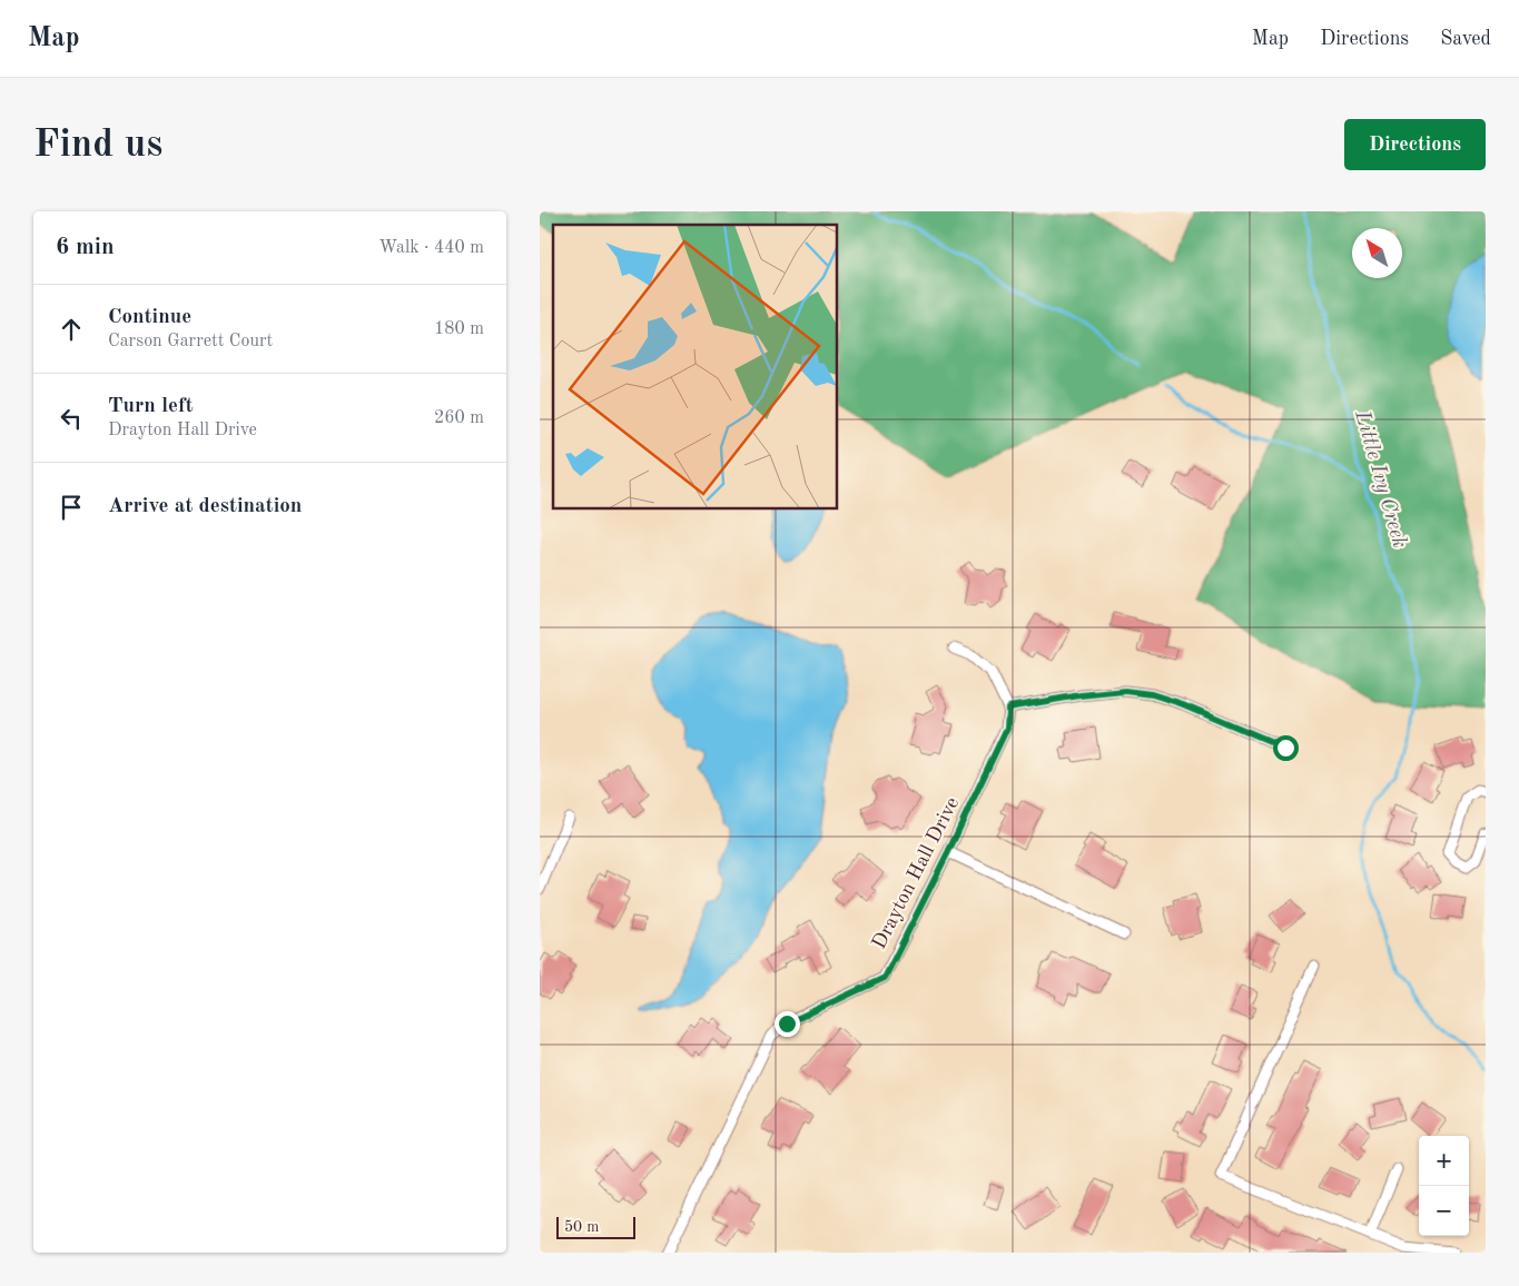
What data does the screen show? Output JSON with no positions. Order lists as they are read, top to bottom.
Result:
{
  "streets": {
    "street": ["Drayton Hall Drive"]
  },
  "water": ["Little Ivy Creek"],
  "scale_bar": "50 m",
  "north": "top left",
  "page": {
    "header": "Map",
    "nav": ["Map", "Directions", "Saved"],
    "buttons": "Directions",
    "title": "Find us",
    "heading": ["6 min", "Walk · 440 m"],
    "list": [
      ["Continue", "Carson Garrett Court", "180 m"],
      ["Turn left", "Drayton Hall Drive", "260 m"],
      "Arrive at destination"
    ],
    "map_buttons": ["+", "−"],
    "scale": "50 m"
  }
}
